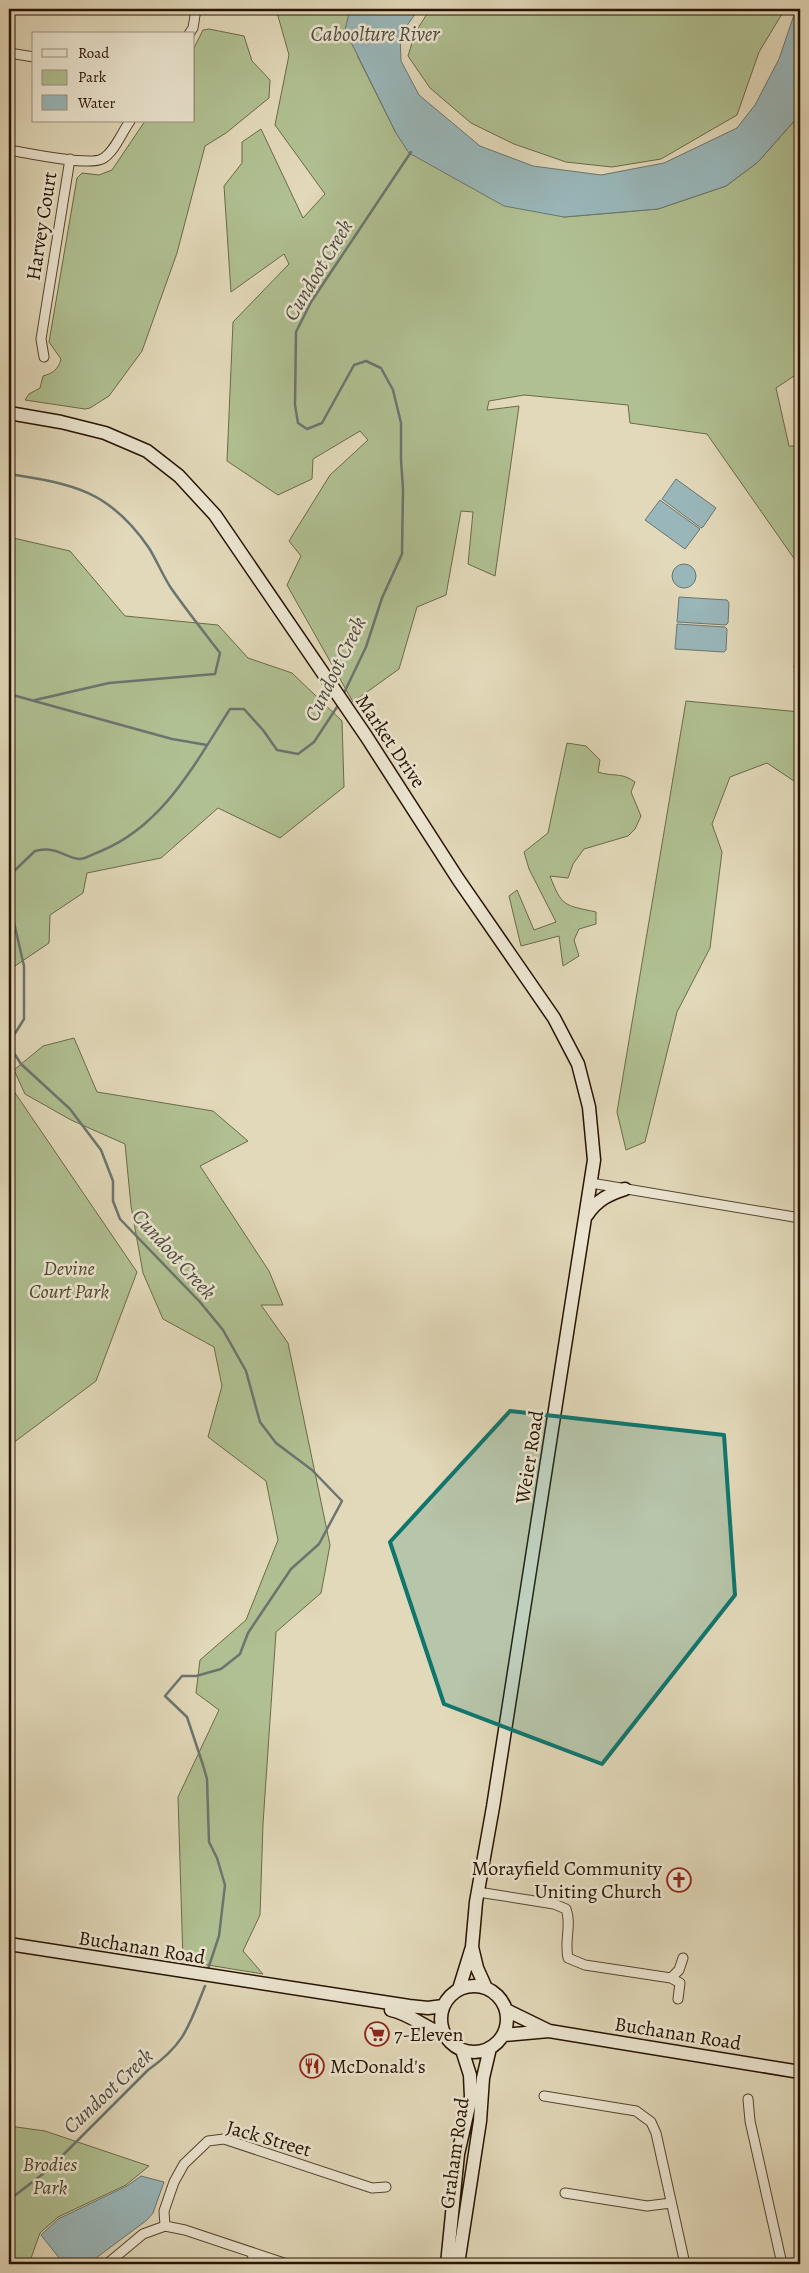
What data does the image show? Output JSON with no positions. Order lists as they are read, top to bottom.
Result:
{
  "streets": {
    "street": [
      "Harvey Court",
      "Market Drive",
      "Weier Road",
      "Buchanan Road",
      "Jack Street",
      "Graham Road"
    ]
  },
  "crossings": [
    ["Market Drive", "Weier Road"],
    ["Weier Road", "Buchanan Road"],
    ["Weier Road", "Graham Road"],
    ["Buchanan Road", "Graham Road"]
  ],
  "water": ["Caboolture River", "Cundoot Creek"],
  "parks": ["Devine Court Park", "Brodies Park"],
  "places": {
    "church": ["Morayfield Community Uniting Church"],
    "supermarket": ["7-Eleven"],
    "restaurant": ["McDonald's"]
  },
  "legend": ["Road", "Park", "Water"]
}
